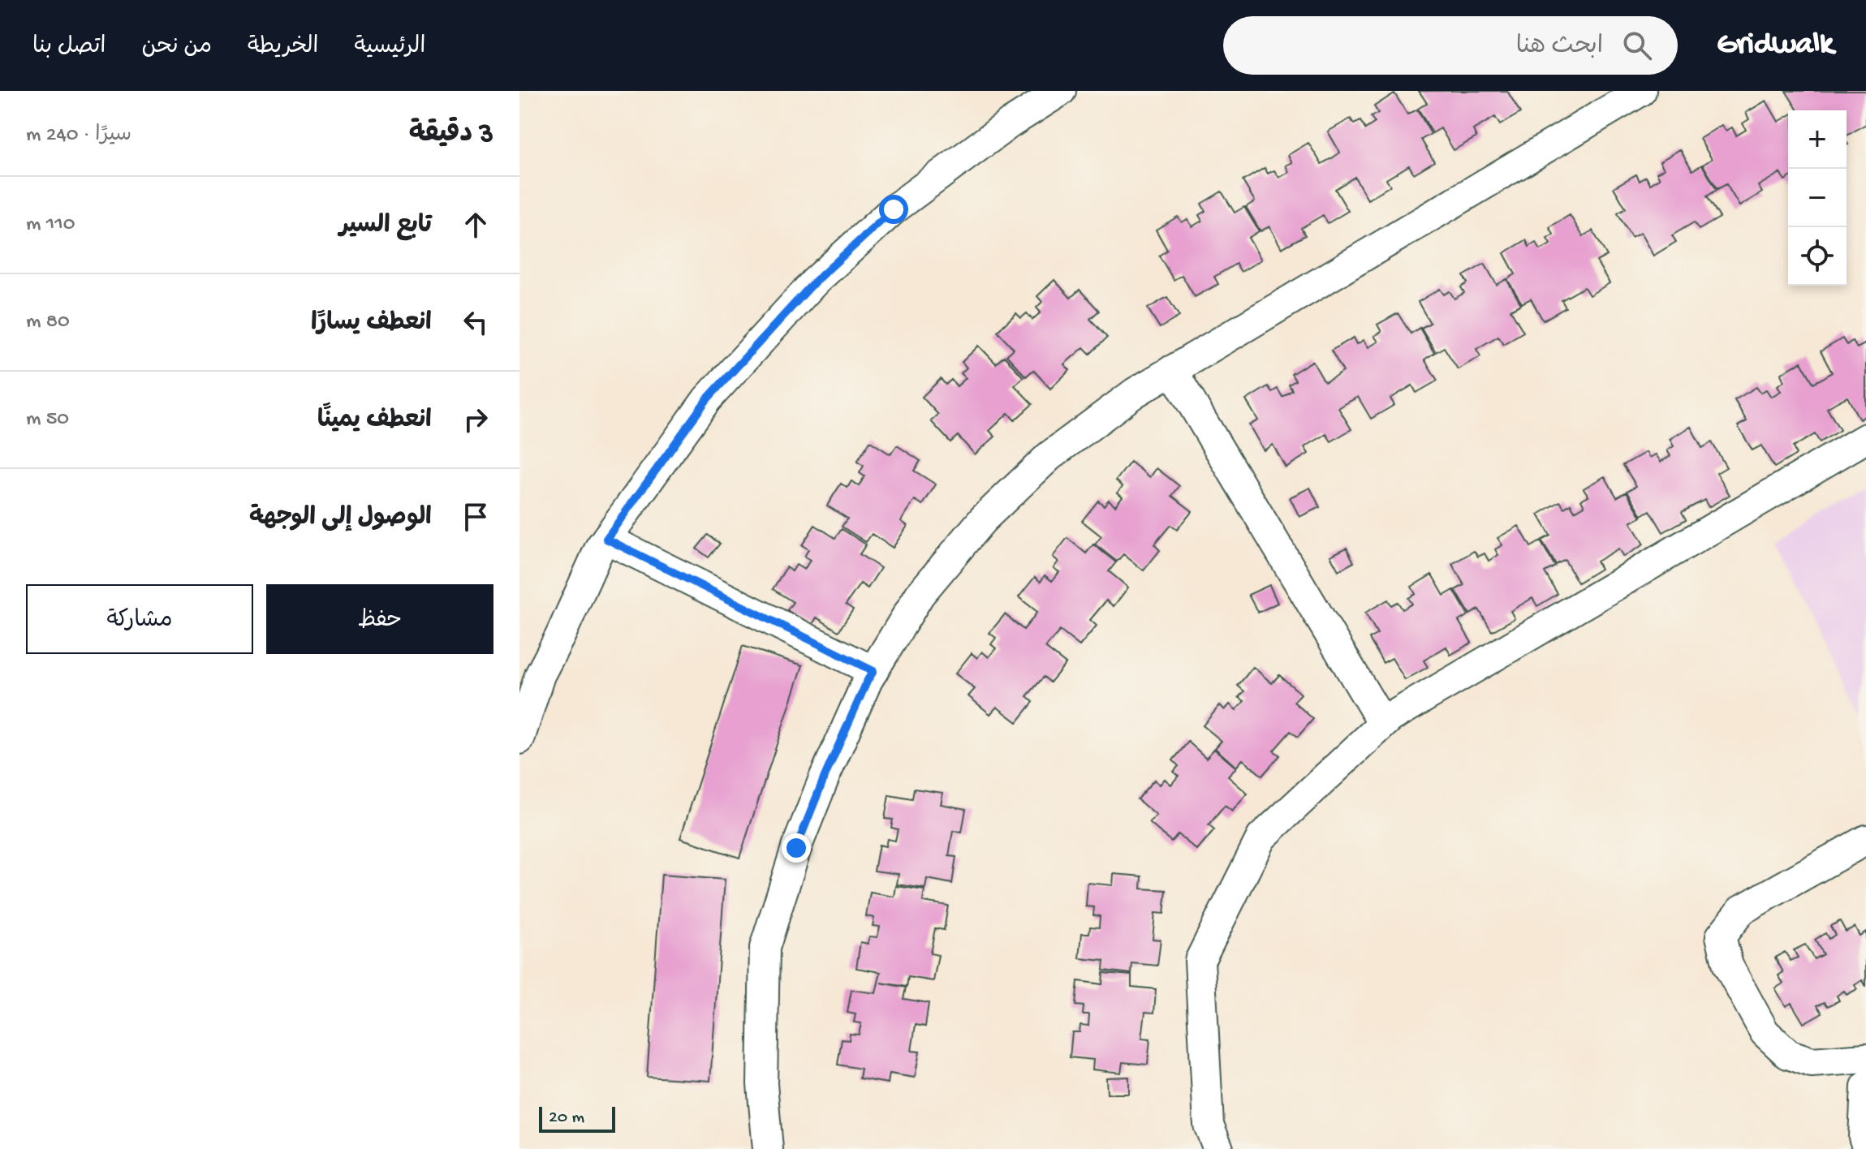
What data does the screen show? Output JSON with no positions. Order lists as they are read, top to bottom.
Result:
{
  "scale_bar": "20 m",
  "page": {
    "header": "Gridwalk",
    "search": "ابحث هنا",
    "nav": [
      "الرئيسية",
      "الخريطة",
      "من نحن",
      "اتصل بنا"
    ],
    "heading": ["3 دقيقة", "سيرًا · 240 m"],
    "map_buttons": ["+", "−"],
    "list": [
      ["تابع السير", "110 m"],
      ["انعطف يسارًا", "80 m"],
      ["انعطف يمينًا", "50 m"],
      "الوصول إلى الوجهة"
    ],
    "buttons": ["حفظ", "مشاركة"],
    "scale": "20 m"
  }
}
